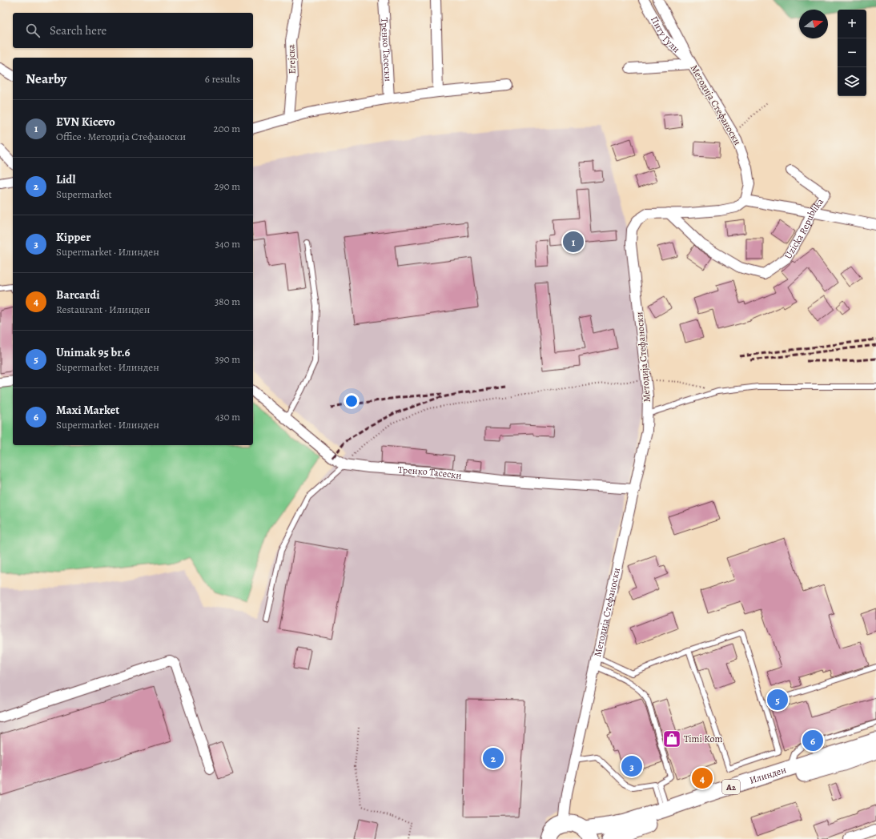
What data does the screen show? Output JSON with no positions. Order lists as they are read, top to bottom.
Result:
{
  "streets": {
    "main road": ["Илинден", "A2"],
    "street": [
      "Питу Гули",
      "Тренко Тасески",
      "Егејска",
      "Методија Стефаноски",
      "Uzicka Republika"
    ]
  },
  "crossings": [
    ["Питу Гули", "Методија Стефаноски"],
    ["Тренко Тасески", "Методија Стефаноски"],
    ["Методија Стефаноски", "Uzicka Republika"],
    ["Методија Стефаноски", "Илинден"]
  ],
  "places": {
    "shop": ["Timi Kom"]
  },
  "north": "right",
  "page": {
    "map_buttons": ["+", "−"],
    "search": "Search here",
    "heading": ["Nearby", "6 results"],
    "list": [
      {
        "mark": "1",
        "name": "EVN Kicevo",
        "note": "Office · Методија Стефаноски",
        "value": "200 m"
      },
      {
        "mark": "2",
        "name": "Lidl",
        "note": "Supermarket",
        "value": "290 m"
      },
      {
        "mark": "3",
        "name": "Kipper",
        "note": "Supermarket · Илинден",
        "value": "340 m"
      },
      {
        "mark": "4",
        "name": "Barcardi",
        "note": "Restaurant · Илинден",
        "value": "380 m"
      },
      {
        "mark": "5",
        "name": "Unimak 95 br.6",
        "note": "Supermarket · Илинден",
        "value": "390 m"
      },
      {
        "mark": "6",
        "name": "Maxi Market",
        "note": "Supermarket · Илинден",
        "value": "430 m"
      }
    ],
    "pins": [
      "1",
      "5",
      "6",
      "2",
      "3",
      "4"
    ]
  }
}
